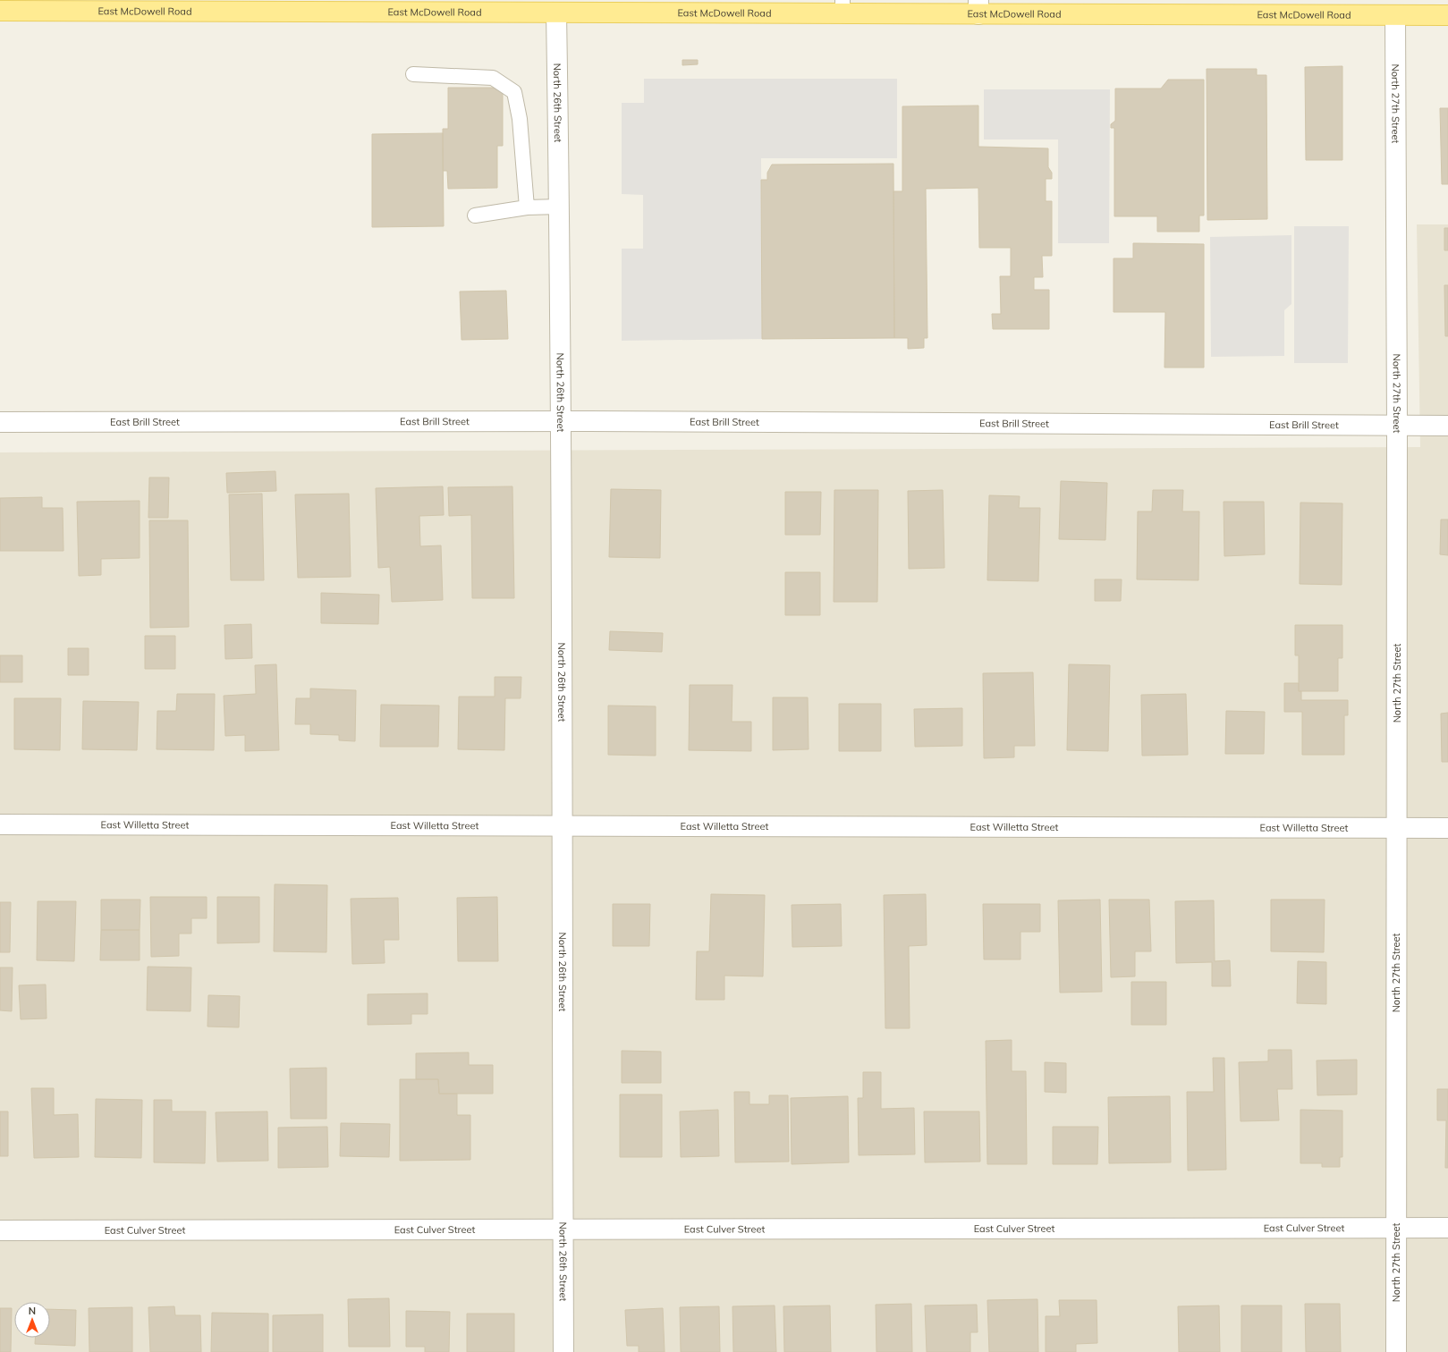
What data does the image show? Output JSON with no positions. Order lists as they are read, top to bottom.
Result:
{
  "streets": {
    "main road": ["East McDowell Road"],
    "street": [
      "North 26th Street",
      "North 27th Street",
      "East Brill Street",
      "East Willetta Street",
      "East Culver Street"
    ]
  },
  "crossings": [
    ["East McDowell Road", "North 26th Street"],
    ["East McDowell Road", "North 27th Street"],
    ["North 26th Street", "East Brill Street"],
    ["North 26th Street", "East Willetta Street"],
    ["North 26th Street", "East Culver Street"],
    ["North 27th Street", "East Brill Street"],
    ["North 27th Street", "East Willetta Street"],
    ["North 27th Street", "East Culver Street"]
  ],
  "north": "top"
}
